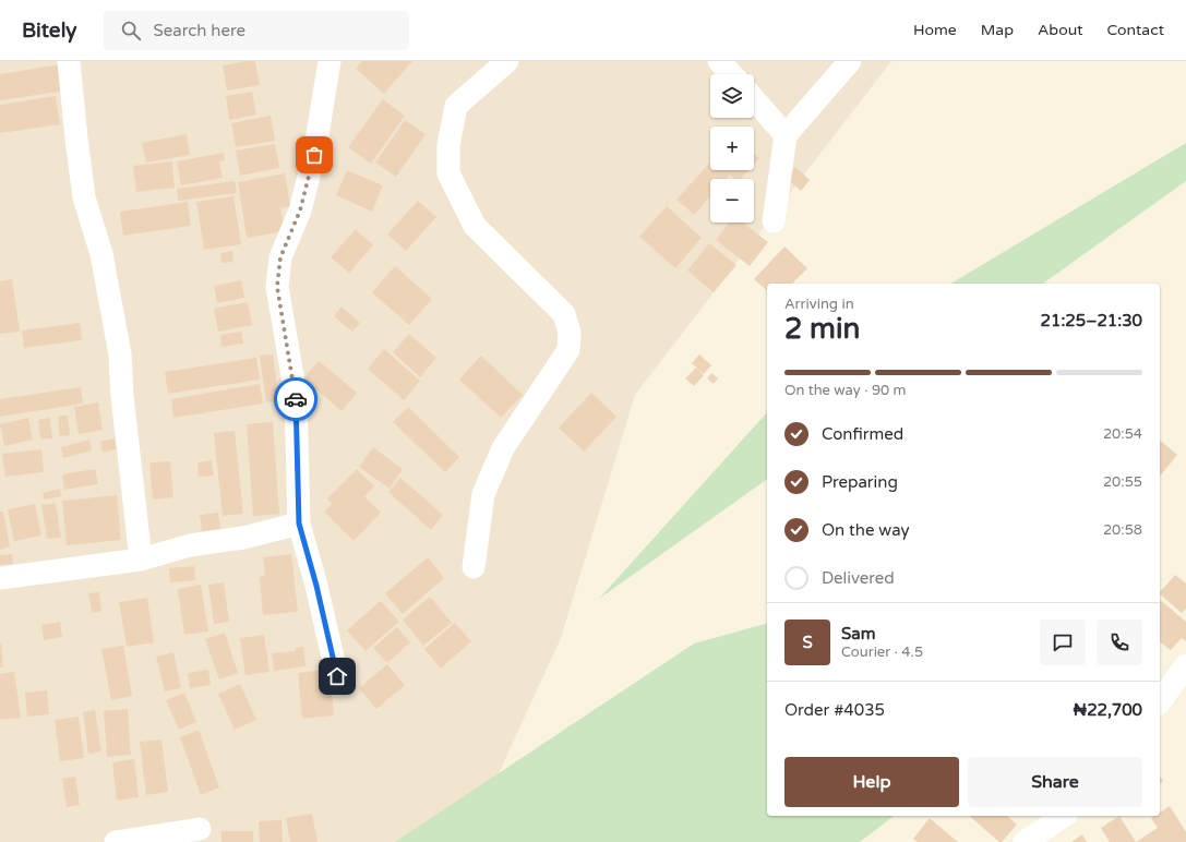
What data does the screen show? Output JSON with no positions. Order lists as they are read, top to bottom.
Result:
{
  "page": {
    "header": "Bitely",
    "search": "Search here",
    "nav": [
      "Home",
      "Map",
      "About",
      "Contact"
    ],
    "map_buttons": ["+", "−"],
    "heading": ["2 min", "Arriving in", "21:25–21:30"],
    "panel": [
      "Sam",
      "Courier · 4.5",
      "Order #4035",
      "₦22,700"
    ],
    "bar": "On the way · 90 m",
    "list": [
      ["Confirmed", "20:54"],
      ["Preparing", "20:55"],
      ["On the way", "20:58"],
      "Delivered"
    ],
    "round": "S",
    "buttons": ["Help", "Share"]
  }
}
